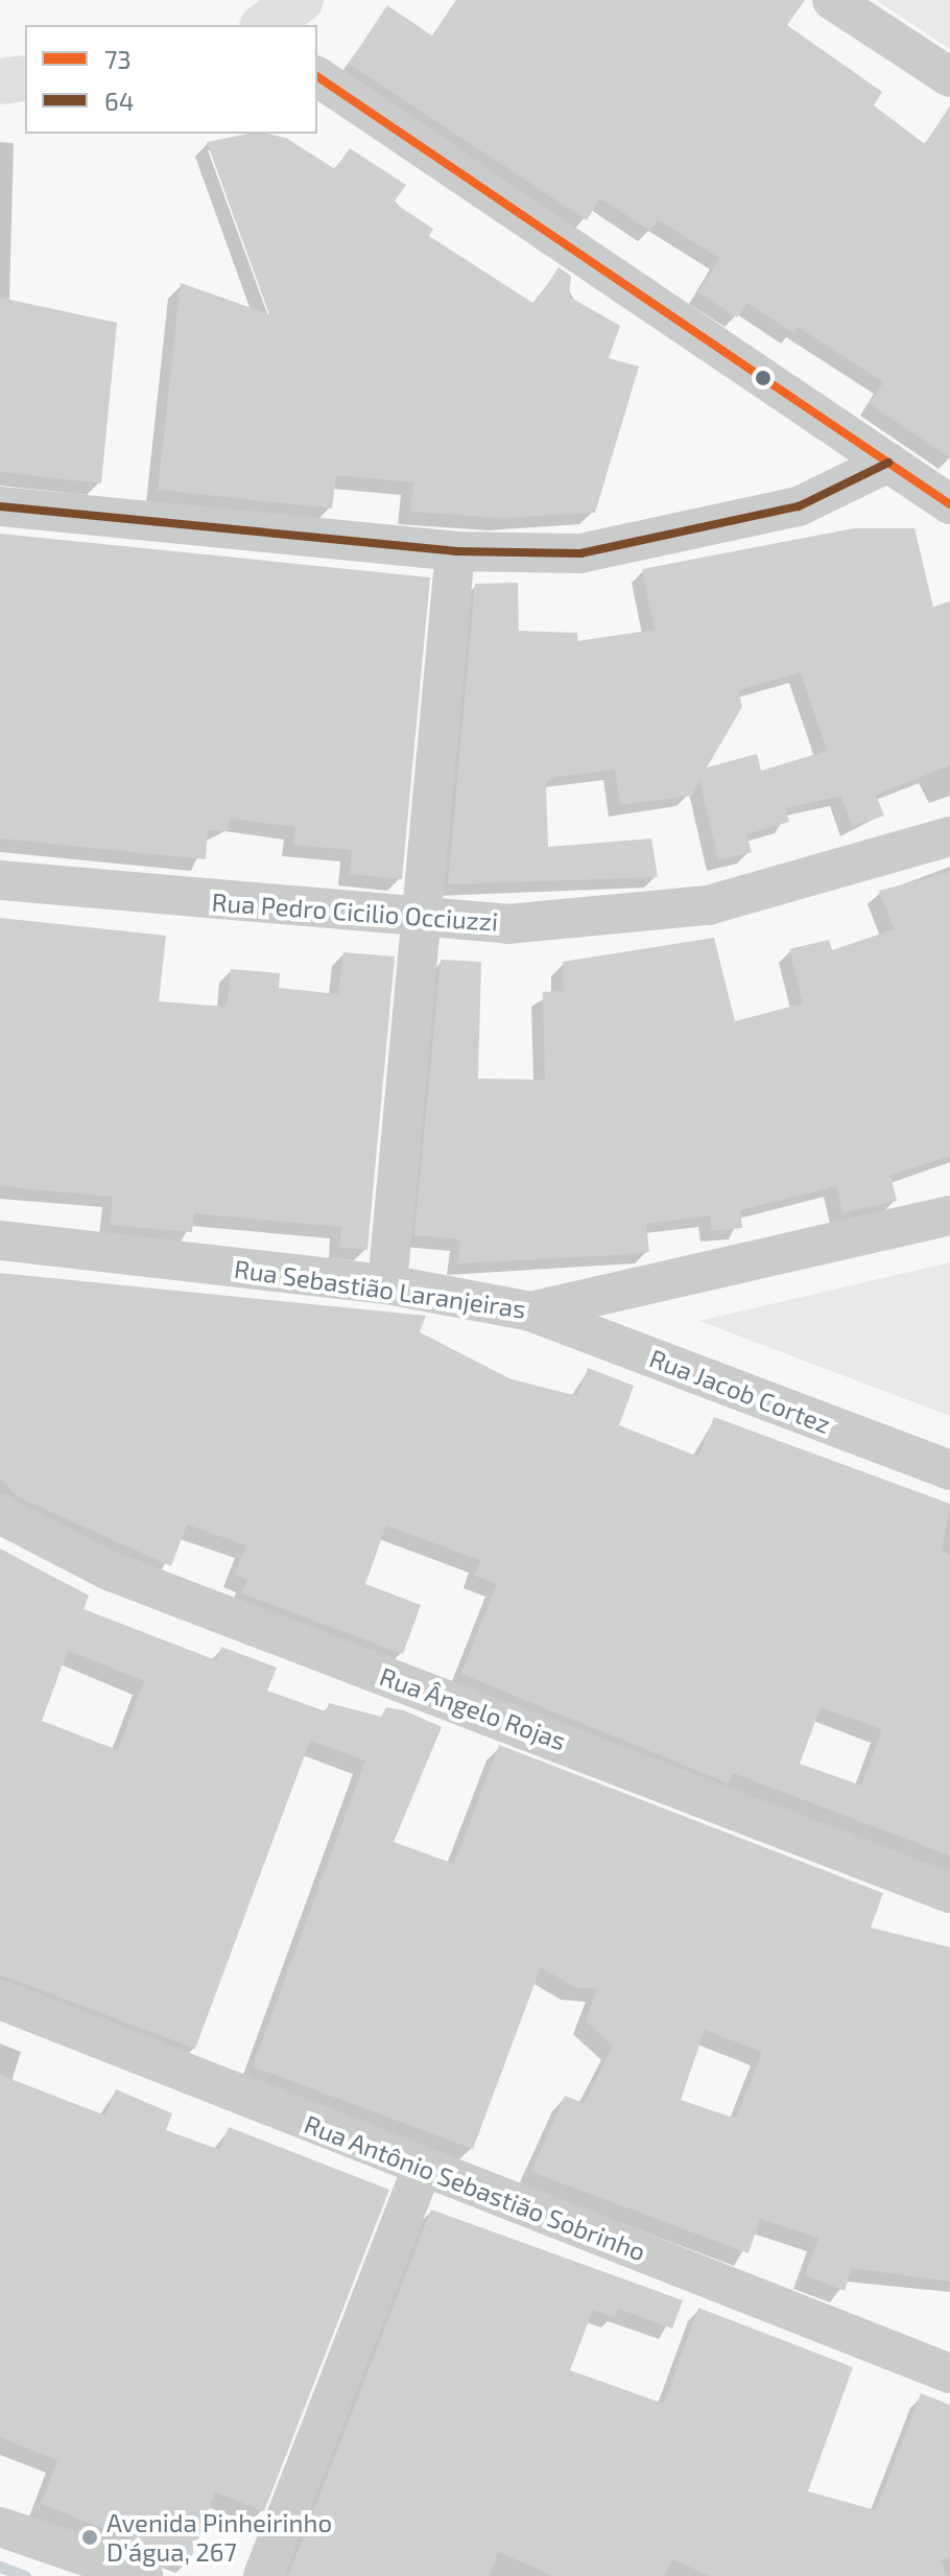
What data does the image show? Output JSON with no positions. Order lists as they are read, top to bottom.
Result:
{
  "streets": {
    "street": [
      "Rua Pedro Cicilio Occiuzzi",
      "Rua Sebastião Laranjeiras",
      "Rua Jacob Cortez",
      "Rua Ângelo Rojas",
      "Rua Antônio Sebastião Sobrinho"
    ]
  },
  "crossings": [
    ["Rua Sebastião Laranjeiras", "Rua Jacob Cortez"]
  ],
  "places": ["Avenida Pinheirinho D'água, 267"],
  "lines": ["transit line 73", "transit line 64"],
  "legend": ["73", "64"]
}
